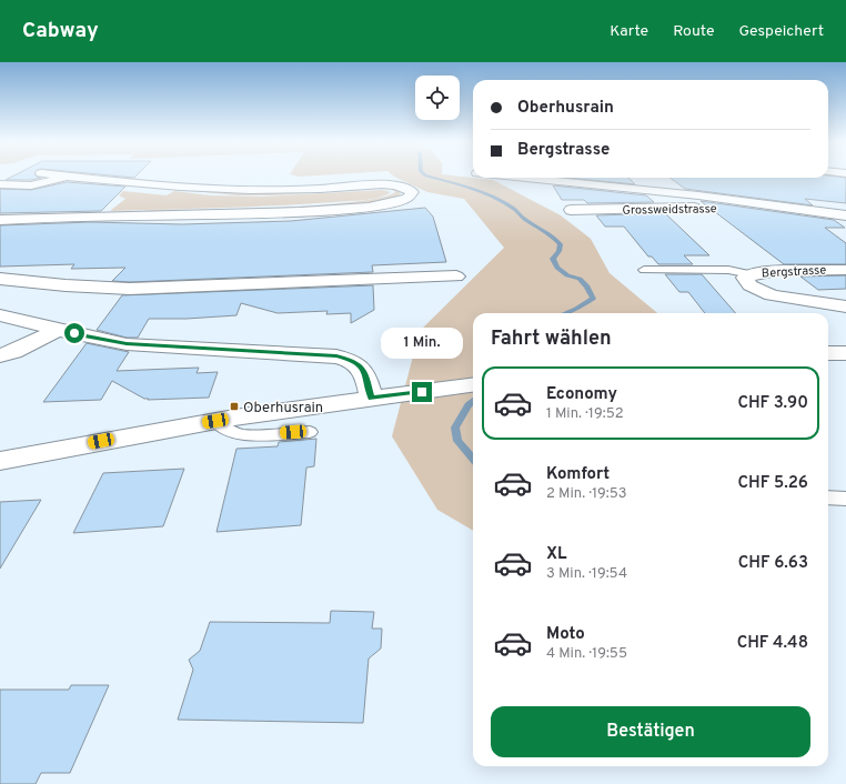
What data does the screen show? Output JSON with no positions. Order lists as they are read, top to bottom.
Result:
{
  "streets": {
    "street": ["Grossweidstrasse", "Bergstrasse"]
  },
  "places": {
    "transit": ["Oberhusrain"]
  },
  "page": {
    "header": "Cabway",
    "nav": ["Karte", "Route", "Gespeichert"],
    "banner": ["Oberhusrain", "Bergstrasse"],
    "heading": "Fahrt wählen",
    "bubble": "1 Min.",
    "list": [
      {
        "name": "Economy",
        "note": "1 Min. · 19:52",
        "value": "CHF 3.90"
      },
      {
        "name": "Komfort",
        "note": "2 Min. · 19:53",
        "value": "CHF 5.26"
      },
      {
        "name": "XL",
        "note": "3 Min. · 19:54",
        "value": "CHF 6.63"
      },
      {
        "name": "Moto",
        "note": "4 Min. · 19:55",
        "value": "CHF 4.48"
      }
    ],
    "buttons": "Bestätigen"
  }
}
